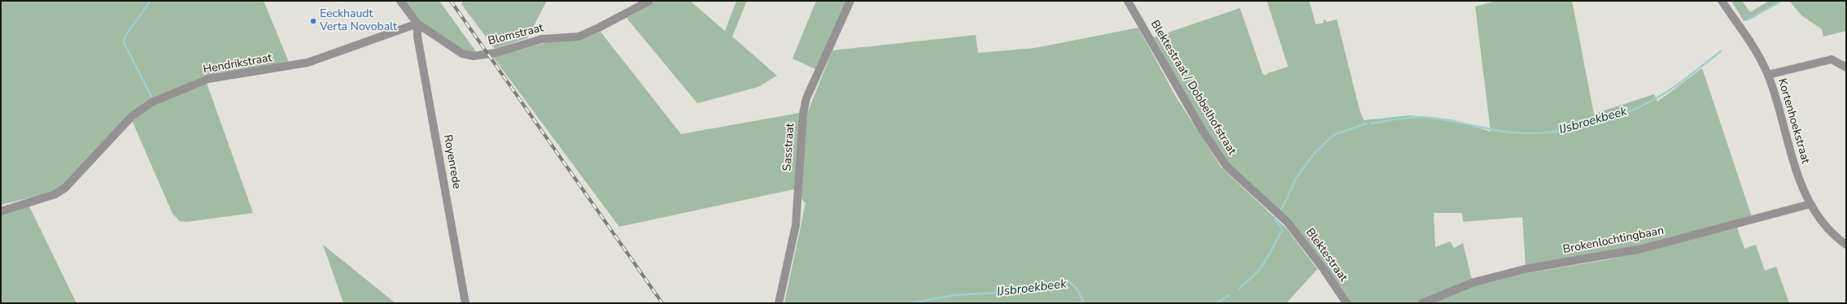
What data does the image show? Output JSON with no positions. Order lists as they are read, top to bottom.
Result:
{
  "streets": {
    "street": [
      "Blomstraat",
      "Hendrikstraat",
      "Blektestraat / Dobbelhofstraat",
      "Kortenhoekstraat",
      "Sasstraat",
      "Royenrede",
      "Brokenlochtingbaan",
      "Blektestraat"
    ]
  },
  "crossings": [
    ["Blomstraat", "Hendrikstraat"],
    ["Blomstraat", "Royenrede"],
    ["Hendrikstraat", "Royenrede"],
    ["Blektestraat / Dobbelhofstraat", "Blektestraat"],
    ["Kortenhoekstraat", "Brokenlochtingbaan"]
  ],
  "water": ["IJsbroekbeek"],
  "places": ["Eeckhaudt Verta Novobalt"]
}
